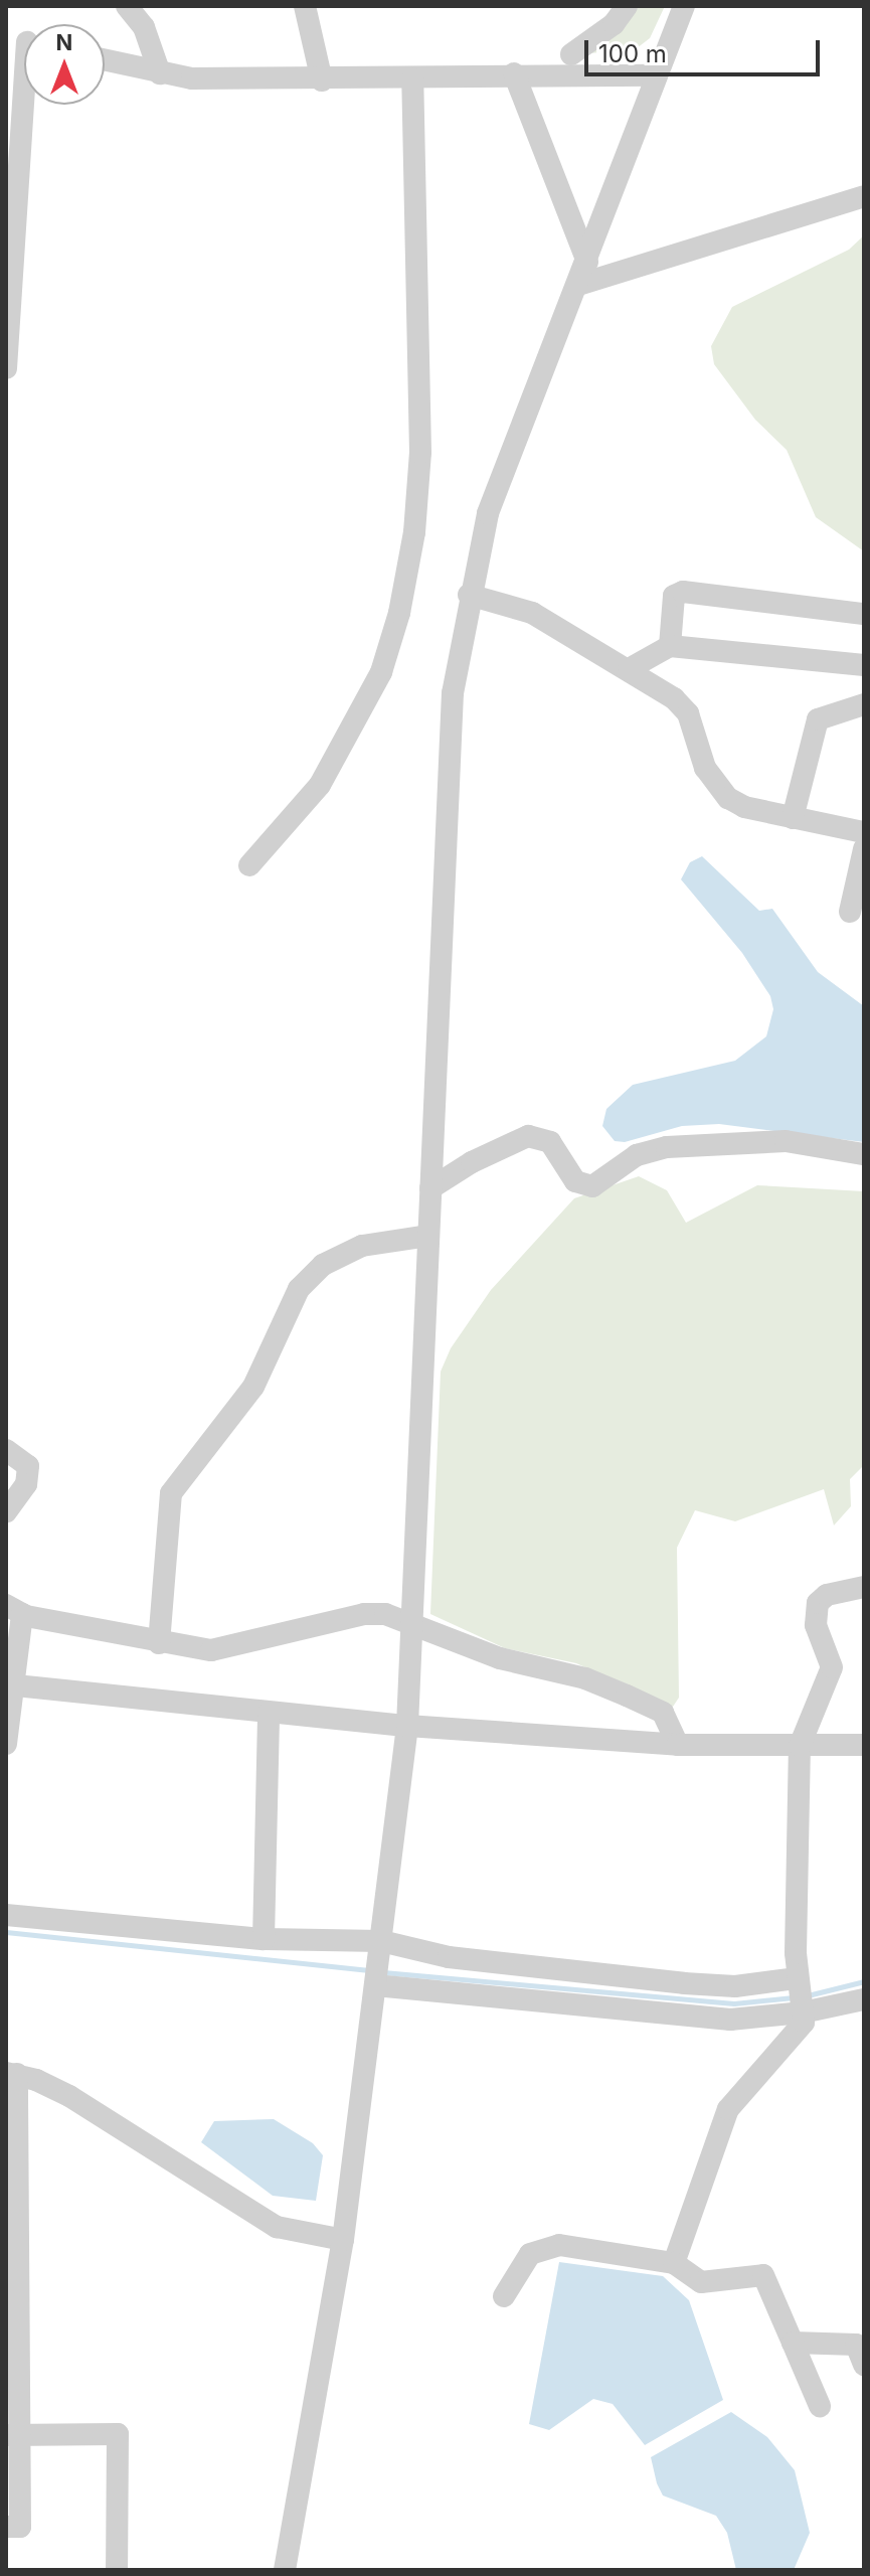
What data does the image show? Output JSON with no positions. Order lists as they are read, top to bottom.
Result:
{
  "scale_bar": "100 m",
  "north": "top"
}
